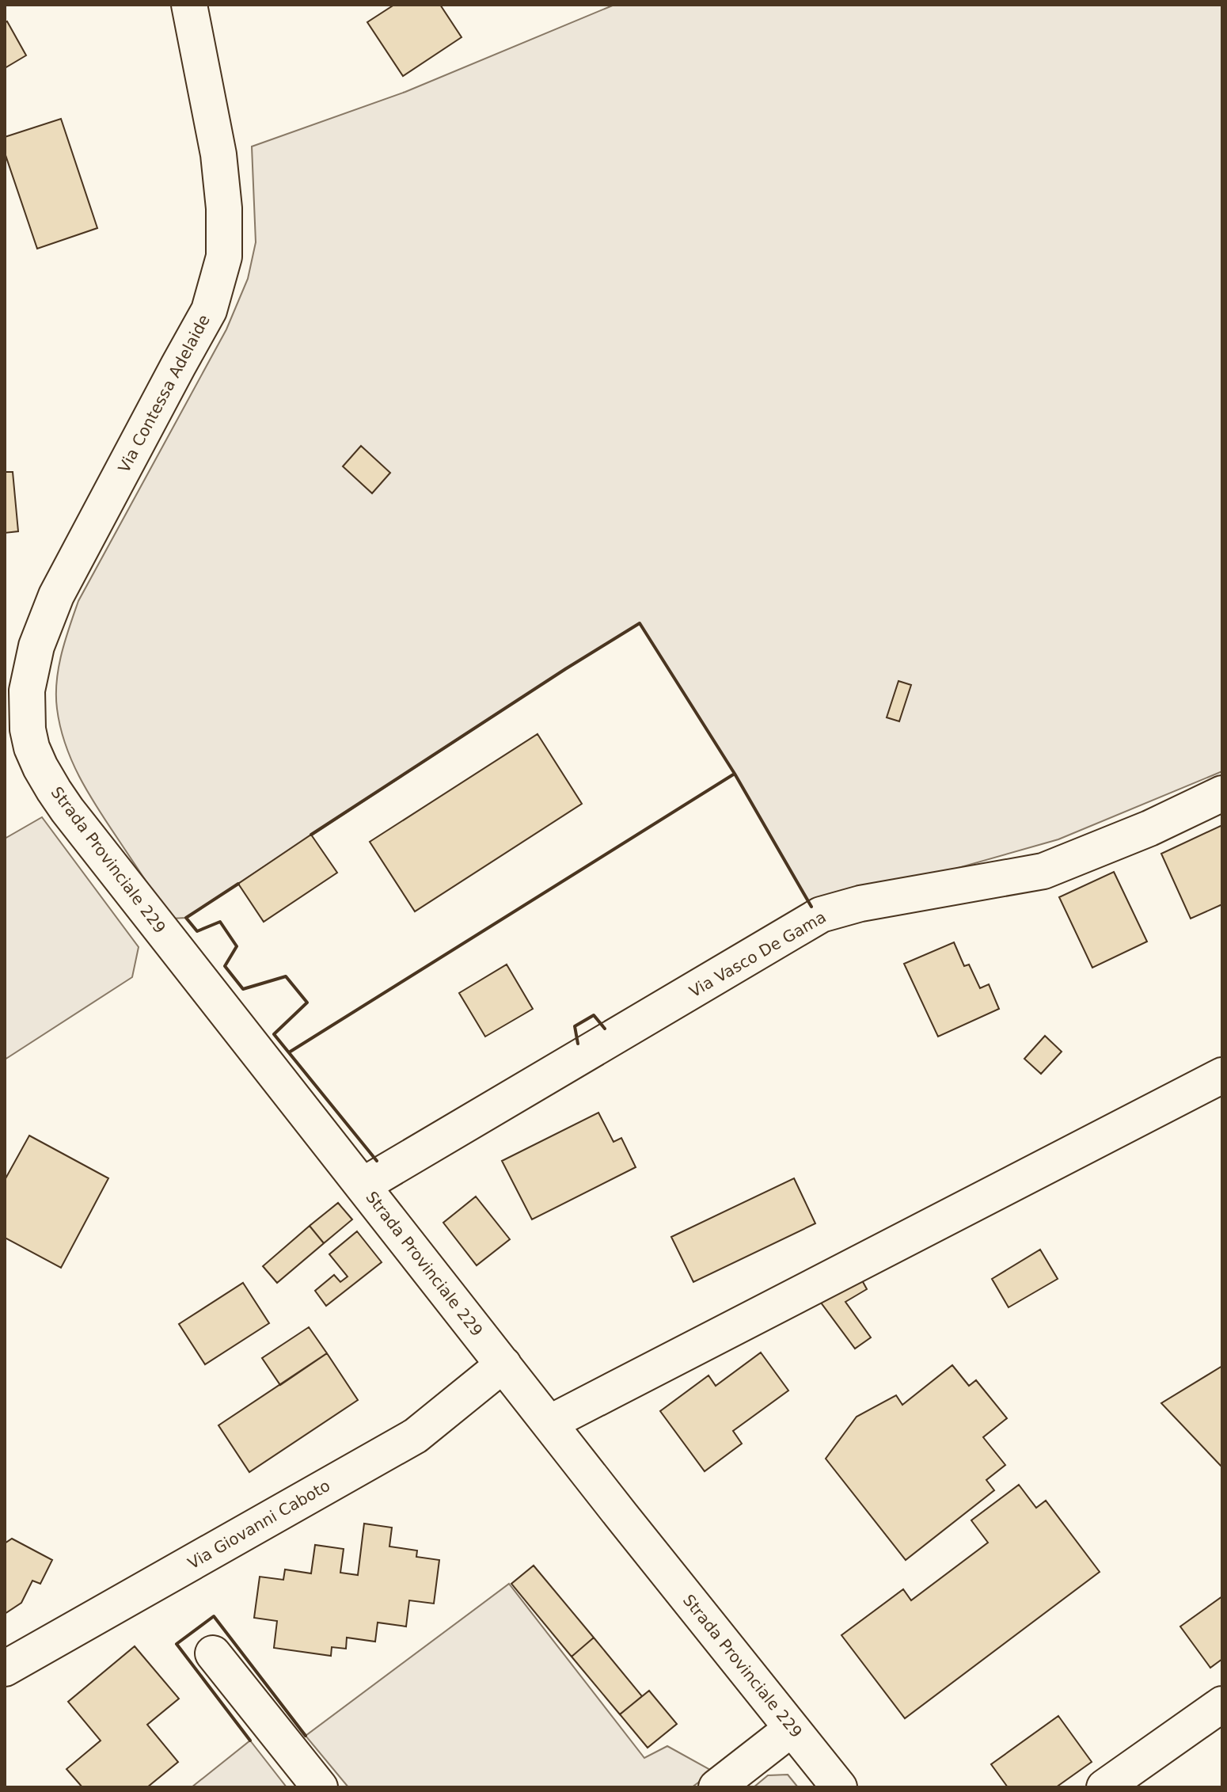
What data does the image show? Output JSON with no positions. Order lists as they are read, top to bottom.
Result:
{
  "streets": {
    "street": [
      "Via Contessa Adelaide",
      "Strada Provinciale 229",
      "Via Vasco De Gama",
      "Via Giovanni Caboto"
    ]
  },
  "crossings": [
    ["Via Contessa Adelaide", "Strada Provinciale 229"],
    ["Strada Provinciale 229", "Via Vasco De Gama"],
    ["Strada Provinciale 229", "Via Giovanni Caboto"]
  ]
}
